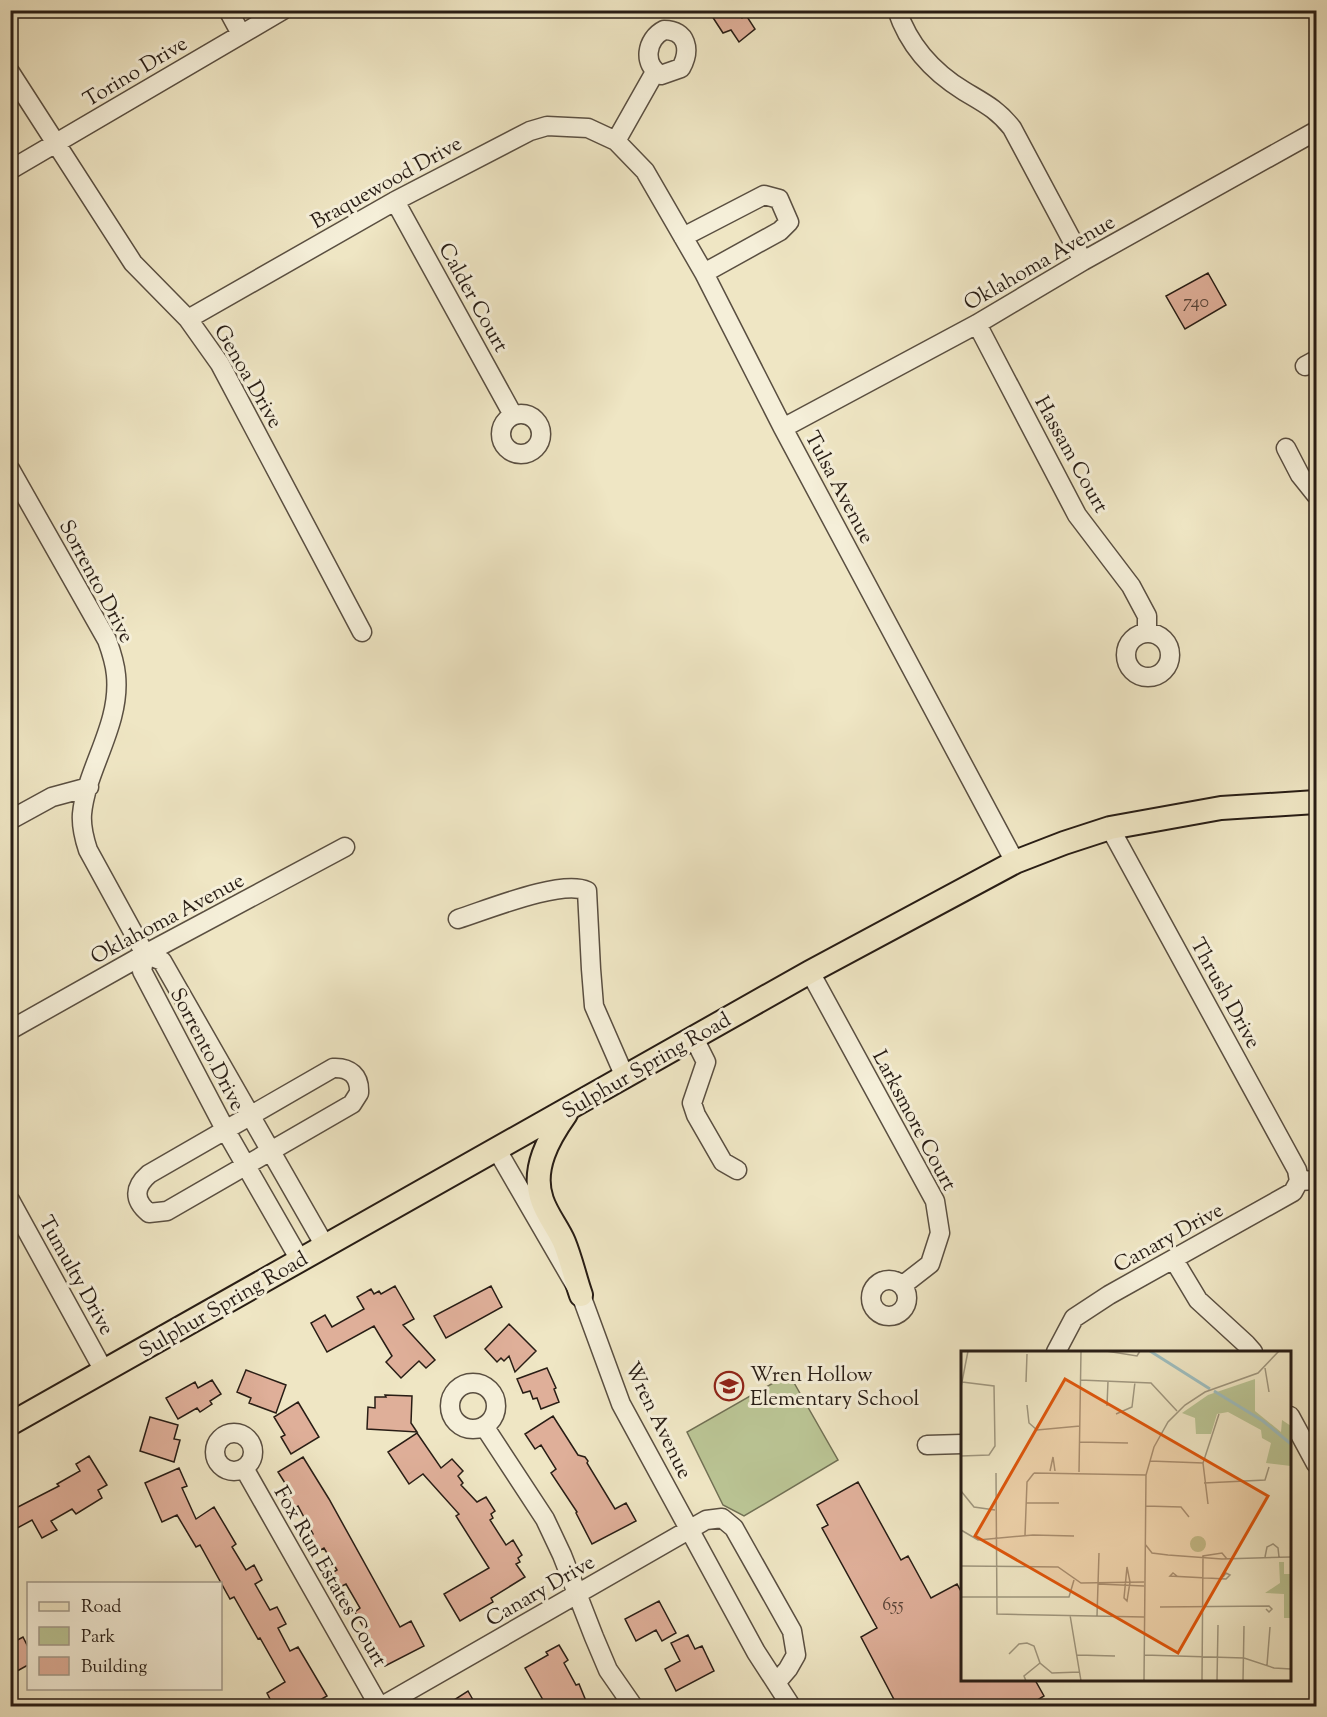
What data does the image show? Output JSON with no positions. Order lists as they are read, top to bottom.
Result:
{
  "streets": {
    "main road": ["Sulphur Spring Road"],
    "street": [
      "Torino Drive",
      "Braquewood Drive",
      "Oklahoma Avenue",
      "Calder Court",
      "Genoa Drive",
      "Hassam Court",
      "Tulsa Avenue",
      "Sorrento Drive",
      "Thrush Drive",
      "Larksmore Court",
      "Canary Drive",
      "Tumulty Drive",
      "Wren Avenue",
      "Fox Run Estates Court"
    ]
  },
  "crossings": [
    ["Torino Drive", "Genoa Drive"],
    ["Braquewood Drive", "Calder Court"],
    ["Braquewood Drive", "Genoa Drive"],
    ["Braquewood Drive", "Tulsa Avenue"],
    ["Oklahoma Avenue", "Hassam Court"],
    ["Oklahoma Avenue", "Tulsa Avenue"],
    ["Oklahoma Avenue", "Sorrento Drive"],
    ["Tulsa Avenue", "Sulphur Spring Road"],
    ["Sorrento Drive", "Sulphur Spring Road"],
    ["Thrush Drive", "Sulphur Spring Road"],
    ["Thrush Drive", "Canary Drive"],
    ["Sulphur Spring Road", "Larksmore Court"],
    ["Sulphur Spring Road", "Tumulty Drive"],
    ["Sulphur Spring Road", "Wren Avenue"],
    ["Canary Drive", "Wren Avenue"],
    ["Canary Drive", "Fox Run Estates Court"]
  ],
  "places": {
    "school or university": ["Wren Hollow Elementary School"]
  },
  "house_numbers": ["740", "655"],
  "legend": ["Road", "Park", "Building"]
}
